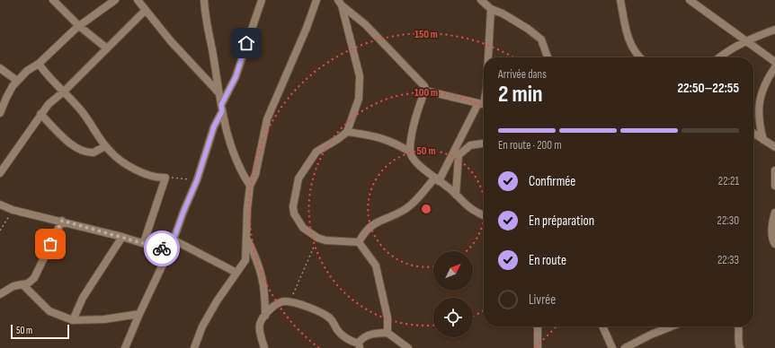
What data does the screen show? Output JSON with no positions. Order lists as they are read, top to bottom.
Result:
{
  "scale_bar": "50 m",
  "north": "top right",
  "page": {
    "heading": ["2 min", "Arrivée dans", "22:50–22:55"],
    "bar": "En route · 200 m",
    "list": [
      ["Confirmée", "22:21"],
      ["En préparation", "22:30"],
      ["En route", "22:33"],
      "Livrée"
    ],
    "scale": "50 m"
  },
  "rings": ["150 m", "100 m", "50 m"]
}
